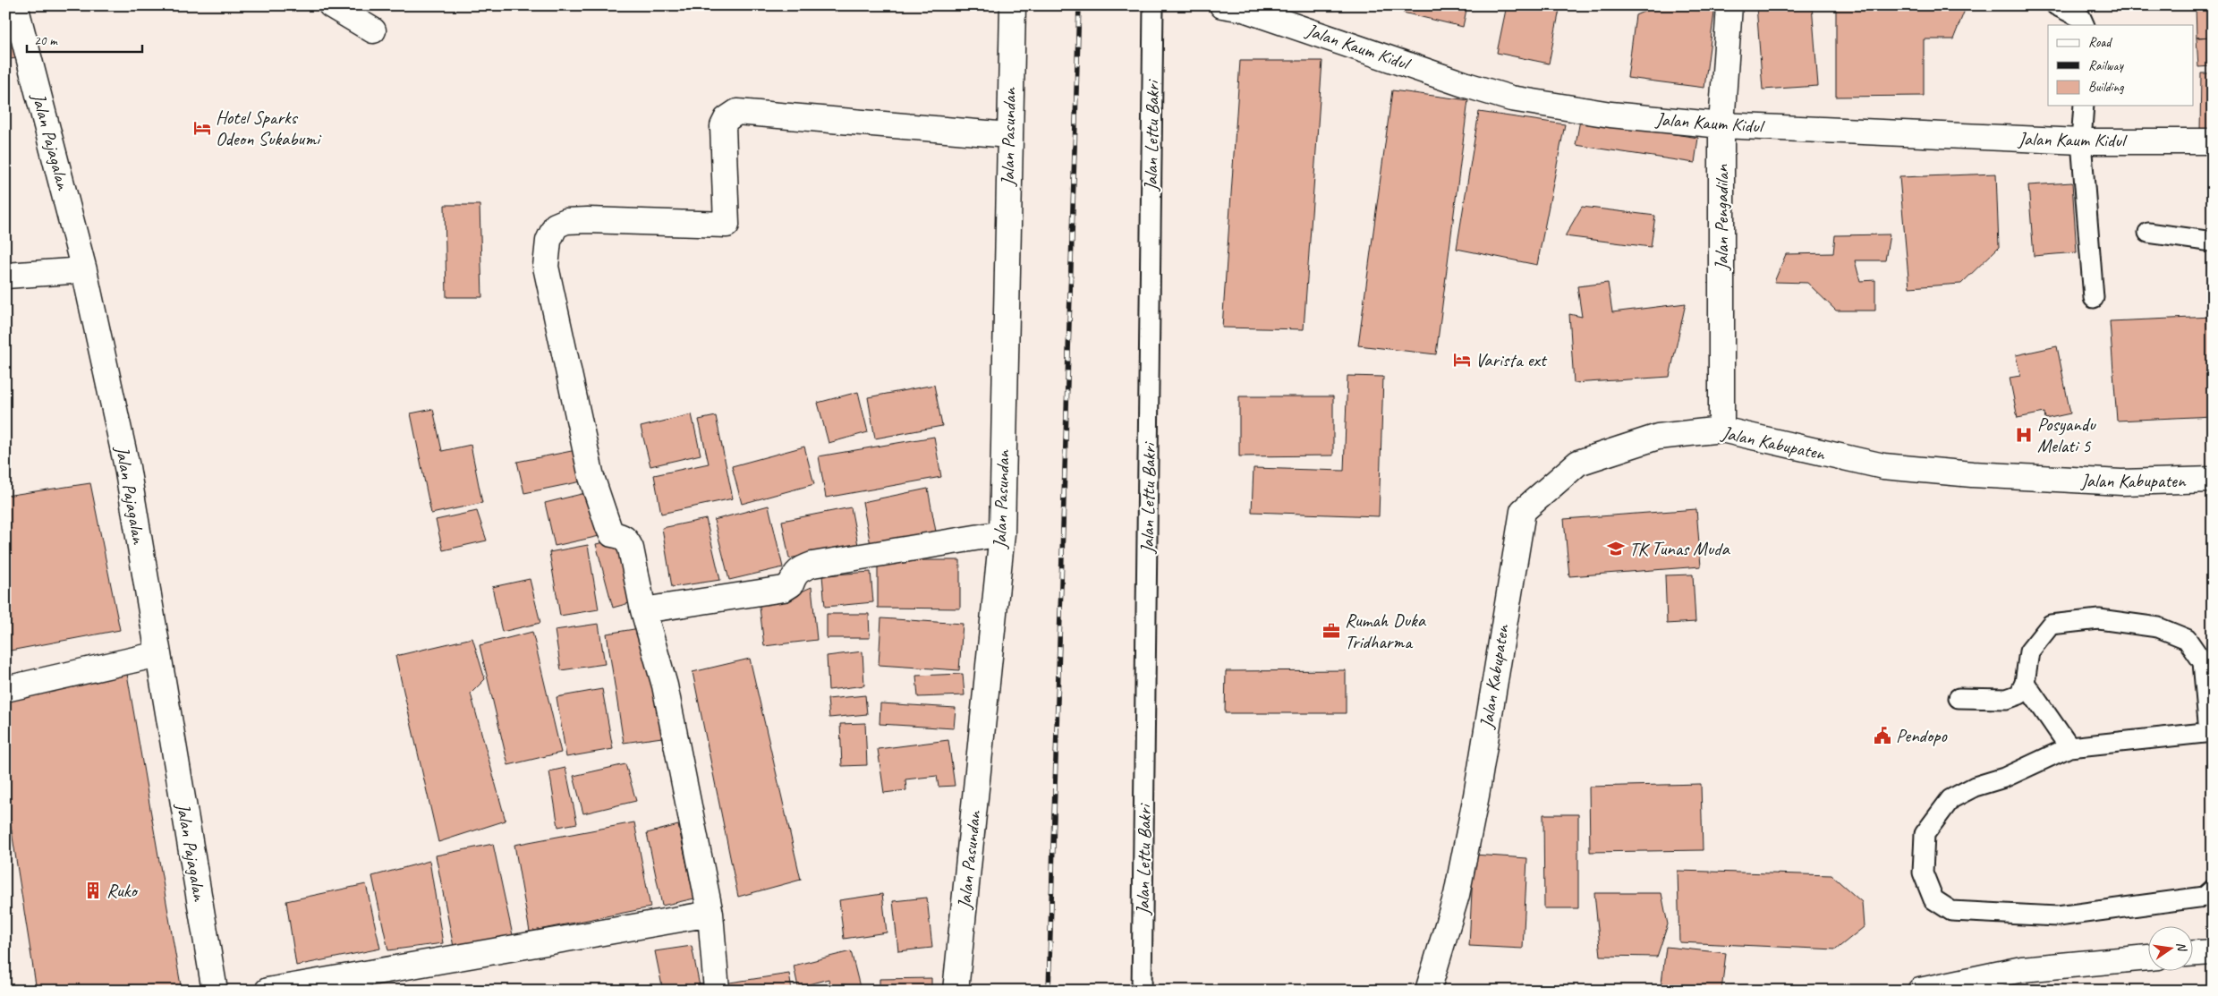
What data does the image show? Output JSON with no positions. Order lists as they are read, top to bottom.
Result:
{
  "streets": {
    "street": [
      "Jalan Kaum Kidul",
      "Jalan Pasundan",
      "Jalan Pajagalan",
      "Jalan Pengadilan",
      "Jalan Kabupaten"
    ],
    "lane": ["Jalan Lettu Bakri"]
  },
  "crossings": [
    ["Jalan Kaum Kidul", "Jalan Pengadilan"],
    ["Jalan Pengadilan", "Jalan Kabupaten"]
  ],
  "places": {
    "hotel": ["Hotel Sparks Odeon Sukabumi", "Varista ext"],
    "hospital": ["Posyandu Melati 5"],
    "school or university": ["TK Tunas Muda"],
    "office": ["Rumah Duka Tridharma"],
    "public building": ["Pendopo"],
    "building": ["Ruko"]
  },
  "legend": ["Road", "Railway", "Building"],
  "scale_bar": "20 m",
  "north": "right"
}
